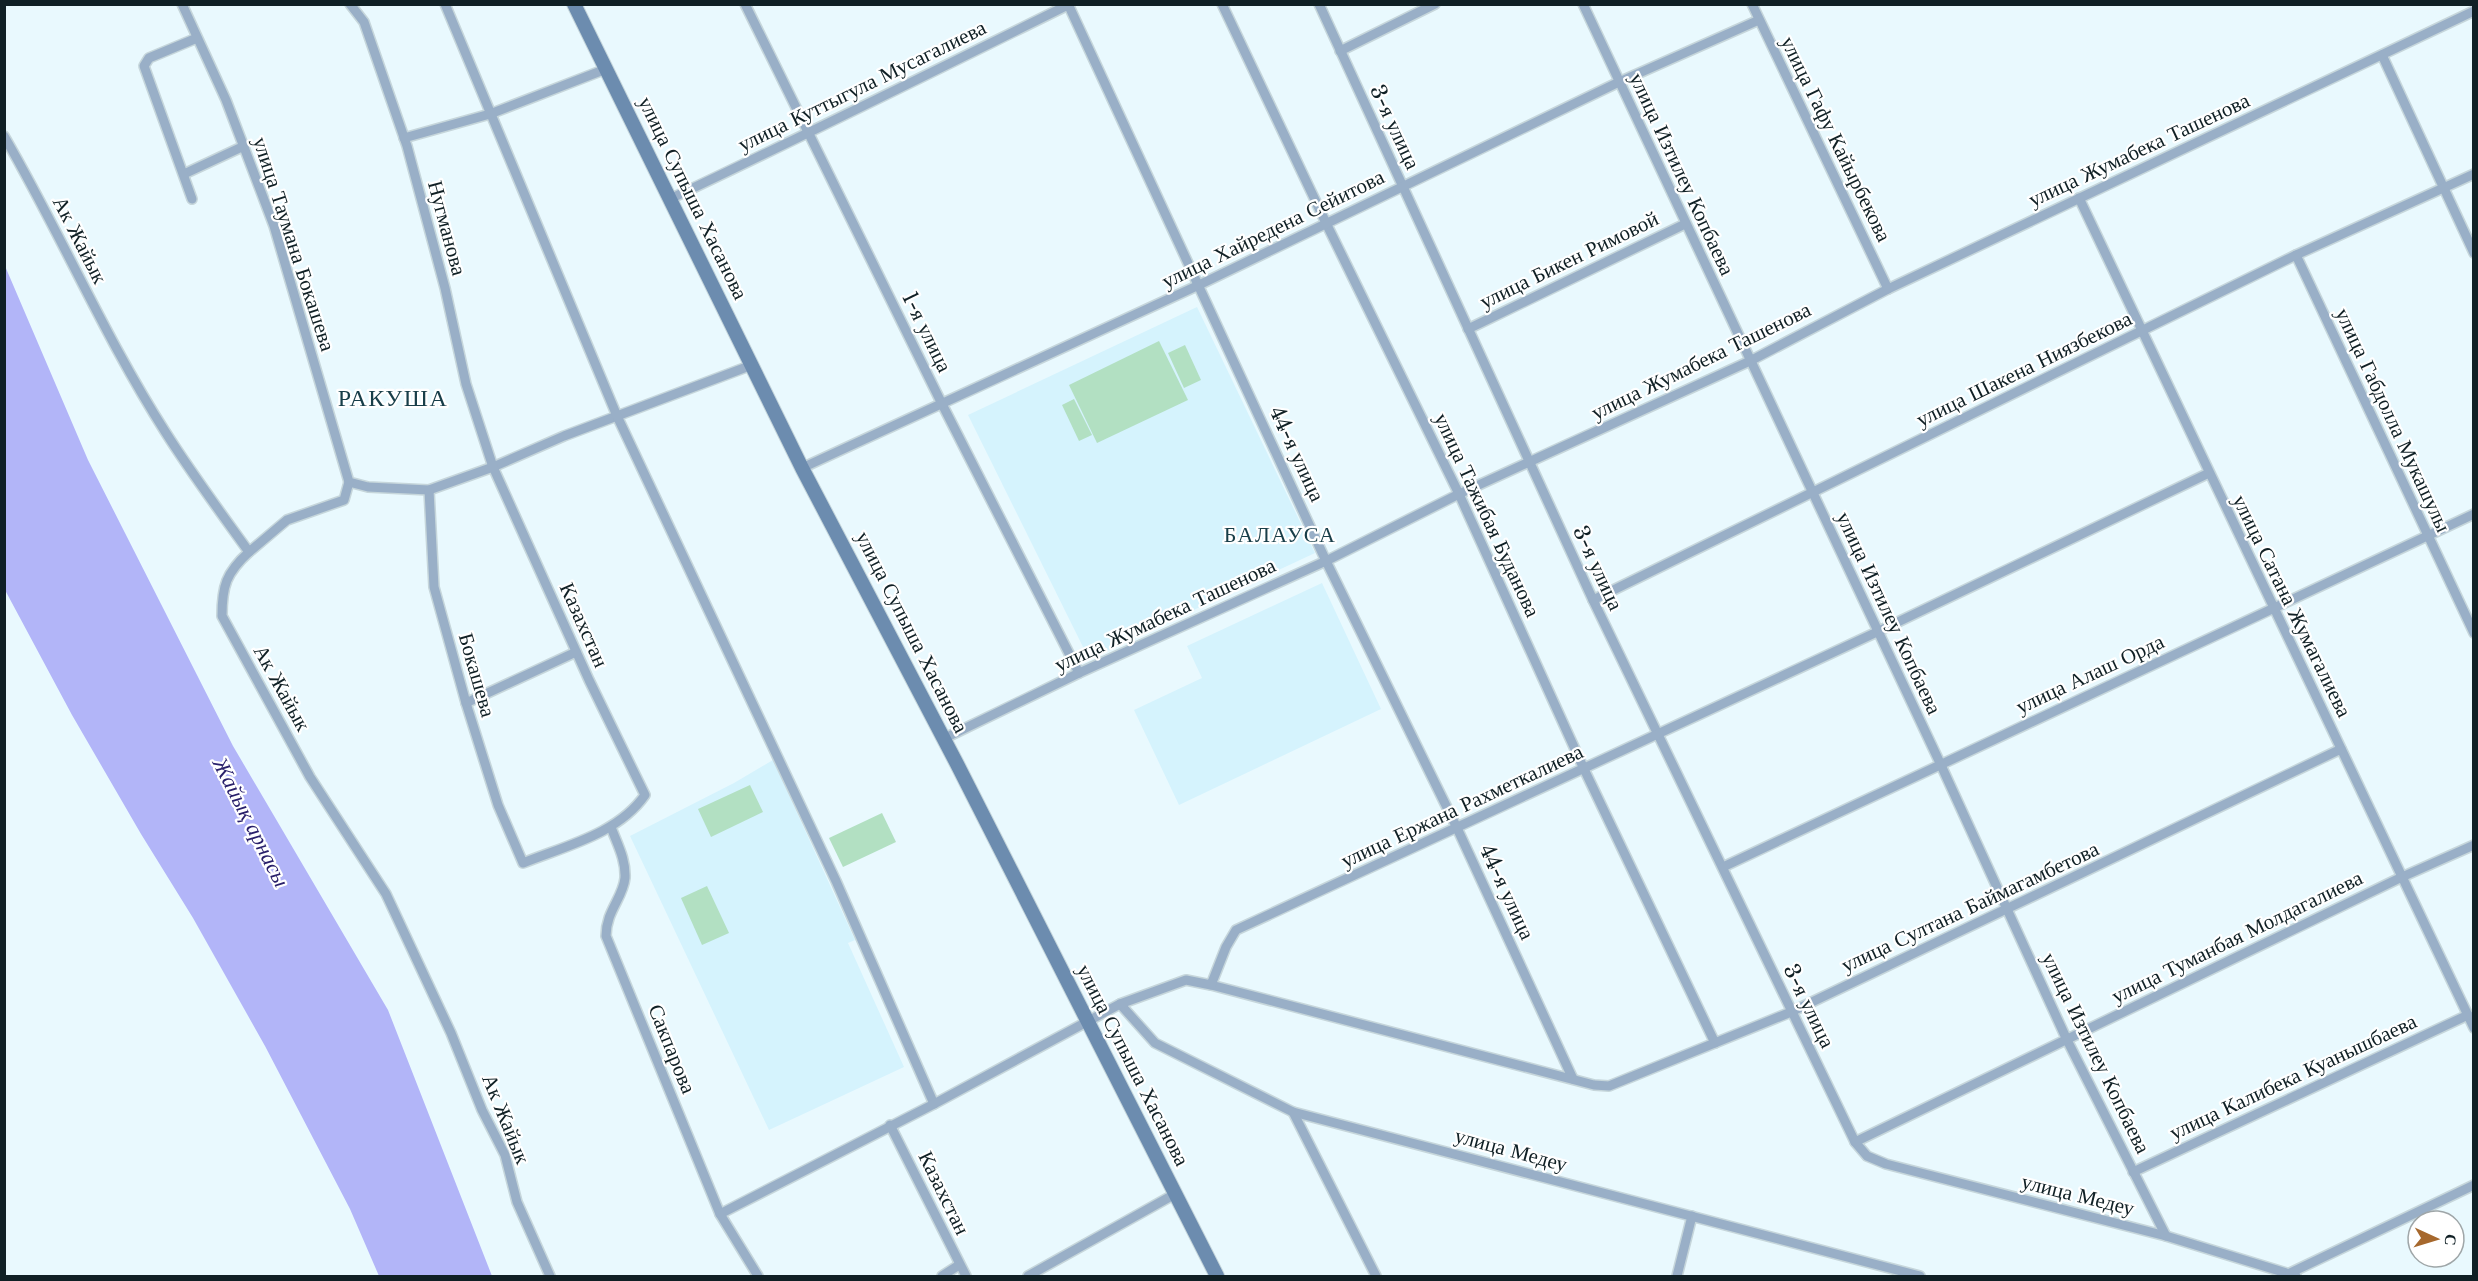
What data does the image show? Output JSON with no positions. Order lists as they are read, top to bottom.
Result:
{
  "streets": {
    "street": [
      "улица Куттыгула Мусагалиева",
      "3-я улица",
      "улица Гафу Кайырбекова",
      "улица Жумабека Ташенова",
      "улица Изтилеу Копбаева",
      "улица Супыша Хасанова",
      "Нугманова",
      "улица Хайредена Сейитова",
      "Ак Жайык",
      "улица Таумана Бокашева",
      "улица Бикен Римовой",
      "1-я улица",
      "улица Шакена Ниязбекова",
      "улица Габдолла Мукашулы",
      "44-я улица",
      "улица Тажибая Буданова",
      "улица Сатана Жумагалиева",
      "Казахстан",
      "улица Алаш Орда",
      "Бокашева",
      "улица Ержана Рахметкалиева",
      "улица Султана Баймагамбетова",
      "улица Туманбая Молдагалиева",
      "Сакпарова",
      "улица Калибека Куанышбаева",
      "улица Медеу"
    ]
  },
  "crossings": [
    ["улица Куттыгула Мусагалиева", "улица Супыша Хасанова"],
    ["улица Куттыгула Мусагалиева", "1-я улица"],
    ["улица Куттыгула Мусагалиева", "44-я улица"],
    ["3-я улица", "улица Жумабека Ташенова"],
    ["3-я улица", "улица Хайредена Сейитова"],
    ["3-я улица", "улица Бикен Римовой"],
    ["3-я улица", "улица Шакена Ниязбекова"],
    ["3-я улица", "улица Алаш Орда"],
    ["3-я улица", "улица Ержана Рахметкалиева"],
    ["3-я улица", "улица Султана Баймагамбетова"],
    ["3-я улица", "улица Туманбая Молдагалиева"],
    ["3-я улица", "улица Медеу"],
    ["улица Гафу Кайырбекова", "улица Жумабека Ташенова"],
    ["улица Гафу Кайырбекова", "улица Хайредена Сейитова"],
    ["улица Жумабека Ташенова", "улица Изтилеу Копбаева"],
    ["улица Жумабека Ташенова", "улица Супыша Хасанова"],
    ["улица Жумабека Ташенова", "1-я улица"],
    ["улица Жумабека Ташенова", "44-я улица"],
    ["улица Жумабека Ташенова", "улица Тажибая Буданова"],
    ["улица Жумабека Ташенова", "улица Сатана Жумагалиева"],
    ["улица Изтилеу Копбаева", "улица Хайредена Сейитова"],
    ["улица Изтилеу Копбаева", "улица Бикен Римовой"],
    ["улица Изтилеу Копбаева", "улица Шакена Ниязбекова"],
    ["улица Изтилеу Копбаева", "улица Алаш Орда"],
    ["улица Изтилеу Копбаева", "улица Ержана Рахметкалиева"],
    ["улица Изтилеу Копбаева", "улица Султана Баймагамбетова"],
    ["улица Изтилеу Копбаева", "улица Туманбая Молдагалиева"],
    ["улица Изтилеу Копбаева", "улица Калибека Куанышбаева"],
    ["улица Изтилеу Копбаева", "улица Медеу"],
    ["улица Супыша Хасанова", "улица Хайредена Сейитова"],
    ["Нугманова", "Казахстан"],
    ["улица Хайредена Сейитова", "1-я улица"],
    ["улица Хайредена Сейитова", "44-я улица"],
    ["улица Хайредена Сейитова", "улица Тажибая Буданова"],
    ["улица Шакена Ниязбекова", "улица Габдолла Мукашулы"],
    ["улица Шакена Ниязбекова", "улица Сатана Жумагалиева"],
    ["улица Габдолла Мукашулы", "улица Алаш Орда"],
    ["44-я улица", "улица Ержана Рахметкалиева"],
    ["44-я улица", "улица Султана Баймагамбетова"],
    ["улица Тажибая Буданова", "улица Ержана Рахметкалиева"],
    ["улица Тажибая Буданова", "улица Султана Баймагамбетова"],
    ["улица Сатана Жумагалиева", "улица Алаш Орда"],
    ["улица Сатана Жумагалиева", "улица Ержана Рахметкалиева"],
    ["улица Сатана Жумагалиева", "улица Султана Баймагамбетова"],
    ["улица Сатана Жумагалиева", "улица Туманбая Молдагалиева"],
    ["улица Сатана Жумагалиева", "улица Калибека Куанышбаева"],
    ["Казахстан", "Бокашева"],
    ["Казахстан", "Сакпарова"],
    ["Бокашева", "Сакпарова"],
    ["улица Туманбая Молдагалиева", "улица Медеу"]
  ],
  "districts": ["РАКУША", "БАЛАУСА"],
  "water": ["Жайық арнасы"],
  "north": "right"
}
